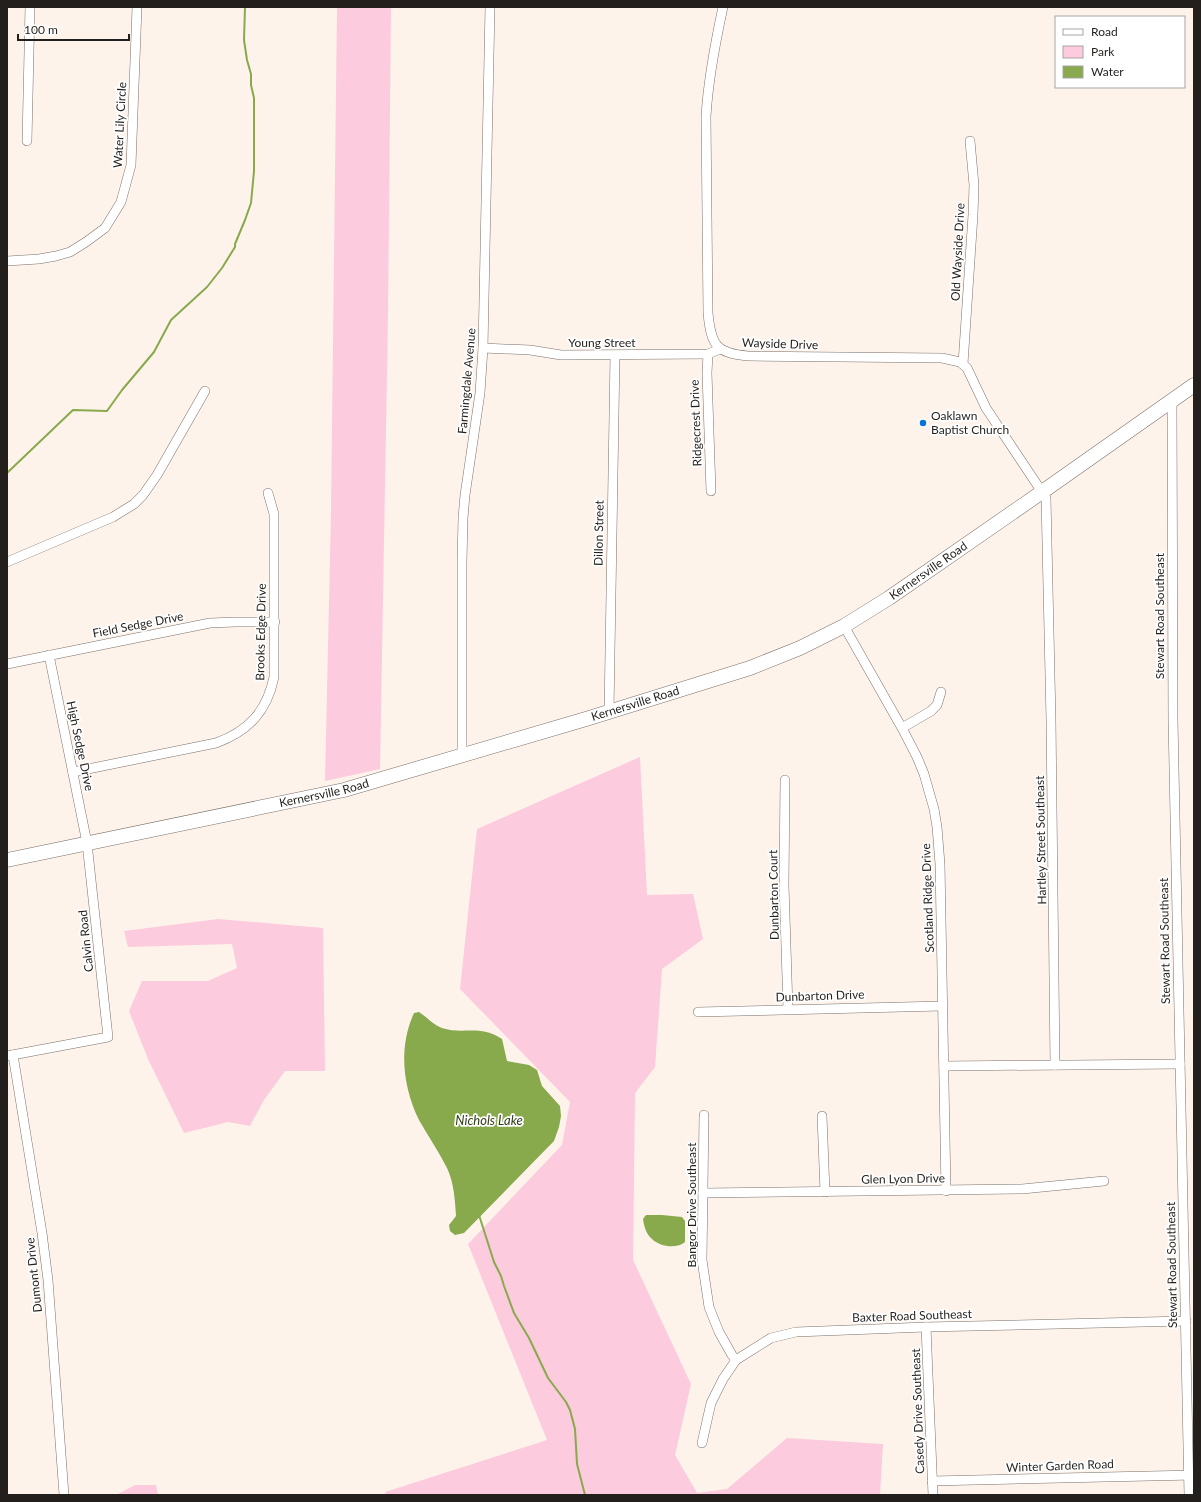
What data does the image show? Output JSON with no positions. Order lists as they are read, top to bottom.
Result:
{
  "streets": {
    "main road": ["Kernersville Road"],
    "street": [
      "Water Lily Circle",
      "Old Wayside Drive",
      "Young Street",
      "Wayside Drive",
      "Farmingdale Avenue",
      "Ridgecrest Drive",
      "Dillon Street",
      "Stewart Road Southeast",
      "Field Sedge Drive",
      "Brooks Edge Drive",
      "High Sedge Drive",
      "Hartley Street Southeast",
      "Dunbarton Court",
      "Scotland Ridge Drive",
      "Calvin Road",
      "Dunbarton Drive",
      "Glen Lyon Drive",
      "Bangor Drive Southeast",
      "Dumont Drive",
      "Baxter Road Southeast",
      "Casedy Drive Southeast",
      "Winter Garden Road"
    ]
  },
  "crossings": [
    ["Old Wayside Drive", "Wayside Drive"],
    ["Young Street", "Wayside Drive"],
    ["Young Street", "Farmingdale Avenue"],
    ["Young Street", "Ridgecrest Drive"],
    ["Young Street", "Dillon Street"],
    ["Farmingdale Avenue", "Kernersville Road"],
    ["Dillon Street", "Kernersville Road"],
    ["Kernersville Road", "Stewart Road Southeast"],
    ["Kernersville Road", "High Sedge Drive"],
    ["Kernersville Road", "Hartley Street Southeast"],
    ["Kernersville Road", "Scotland Ridge Drive"],
    ["Kernersville Road", "Calvin Road"],
    ["Stewart Road Southeast", "Baxter Road Southeast"],
    ["Stewart Road Southeast", "Winter Garden Road"],
    ["Field Sedge Drive", "Brooks Edge Drive"],
    ["Field Sedge Drive", "High Sedge Drive"],
    ["Brooks Edge Drive", "High Sedge Drive"],
    ["High Sedge Drive", "Calvin Road"],
    ["Dunbarton Court", "Dunbarton Drive"],
    ["Scotland Ridge Drive", "Dunbarton Drive"],
    ["Scotland Ridge Drive", "Glen Lyon Drive"],
    ["Calvin Road", "Dumont Drive"],
    ["Glen Lyon Drive", "Bangor Drive Southeast"],
    ["Bangor Drive Southeast", "Baxter Road Southeast"],
    ["Baxter Road Southeast", "Casedy Drive Southeast"],
    ["Casedy Drive Southeast", "Winter Garden Road"]
  ],
  "water": ["Nichols Lake"],
  "places": ["Oaklawn Baptist Church"],
  "legend": ["Road", "Park", "Water"],
  "scale_bar": "100 m"
}
